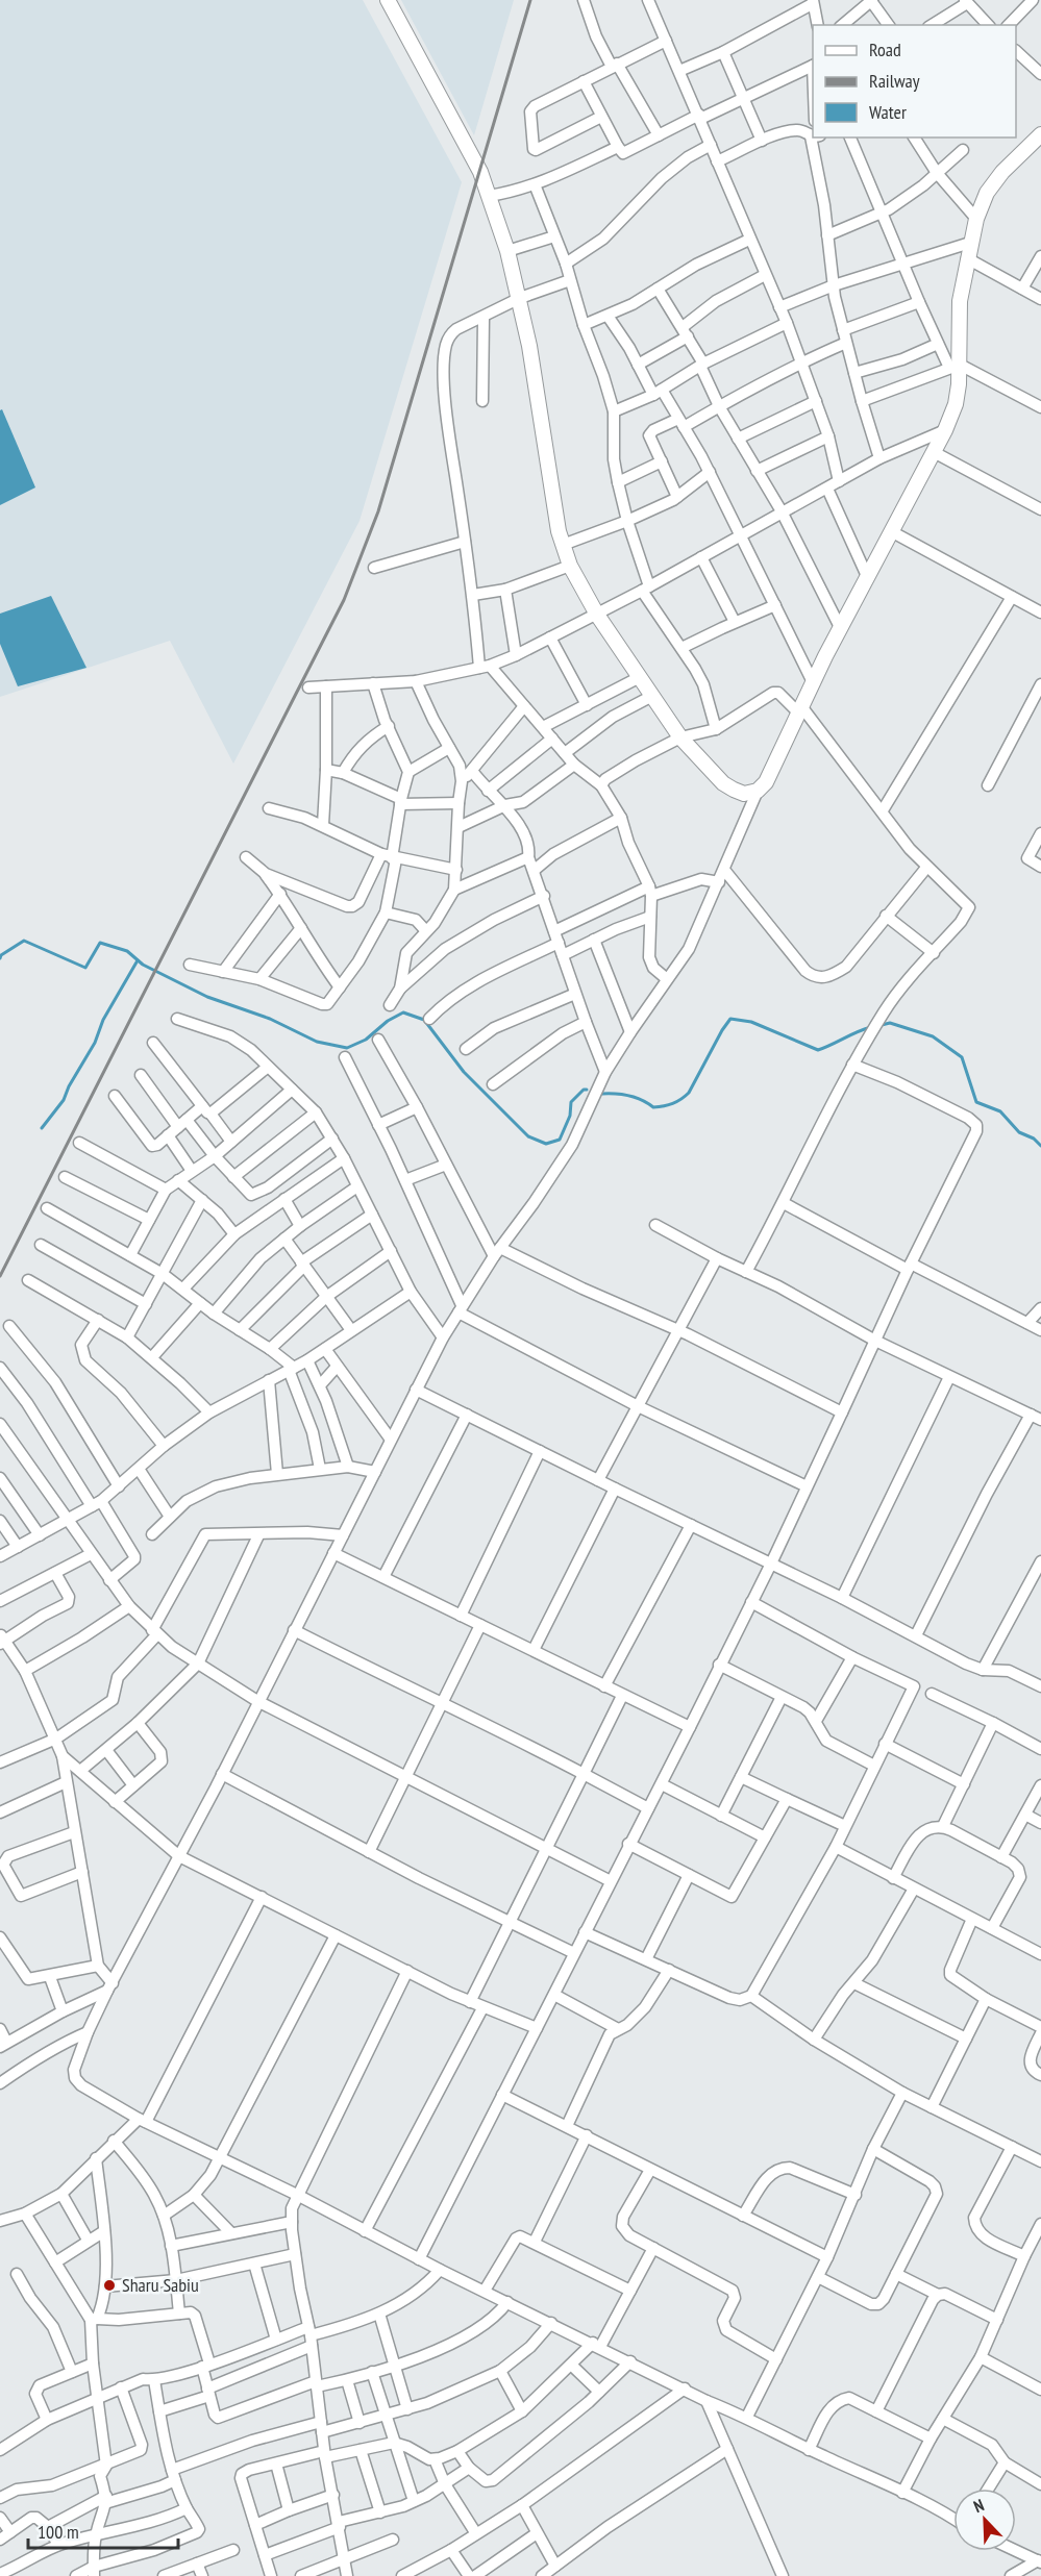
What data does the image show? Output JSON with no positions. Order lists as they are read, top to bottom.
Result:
{
  "places": ["Sharu Sabiu"],
  "legend": ["Road", "Railway", "Water"],
  "scale_bar": "100 m",
  "north": "top left"
}
